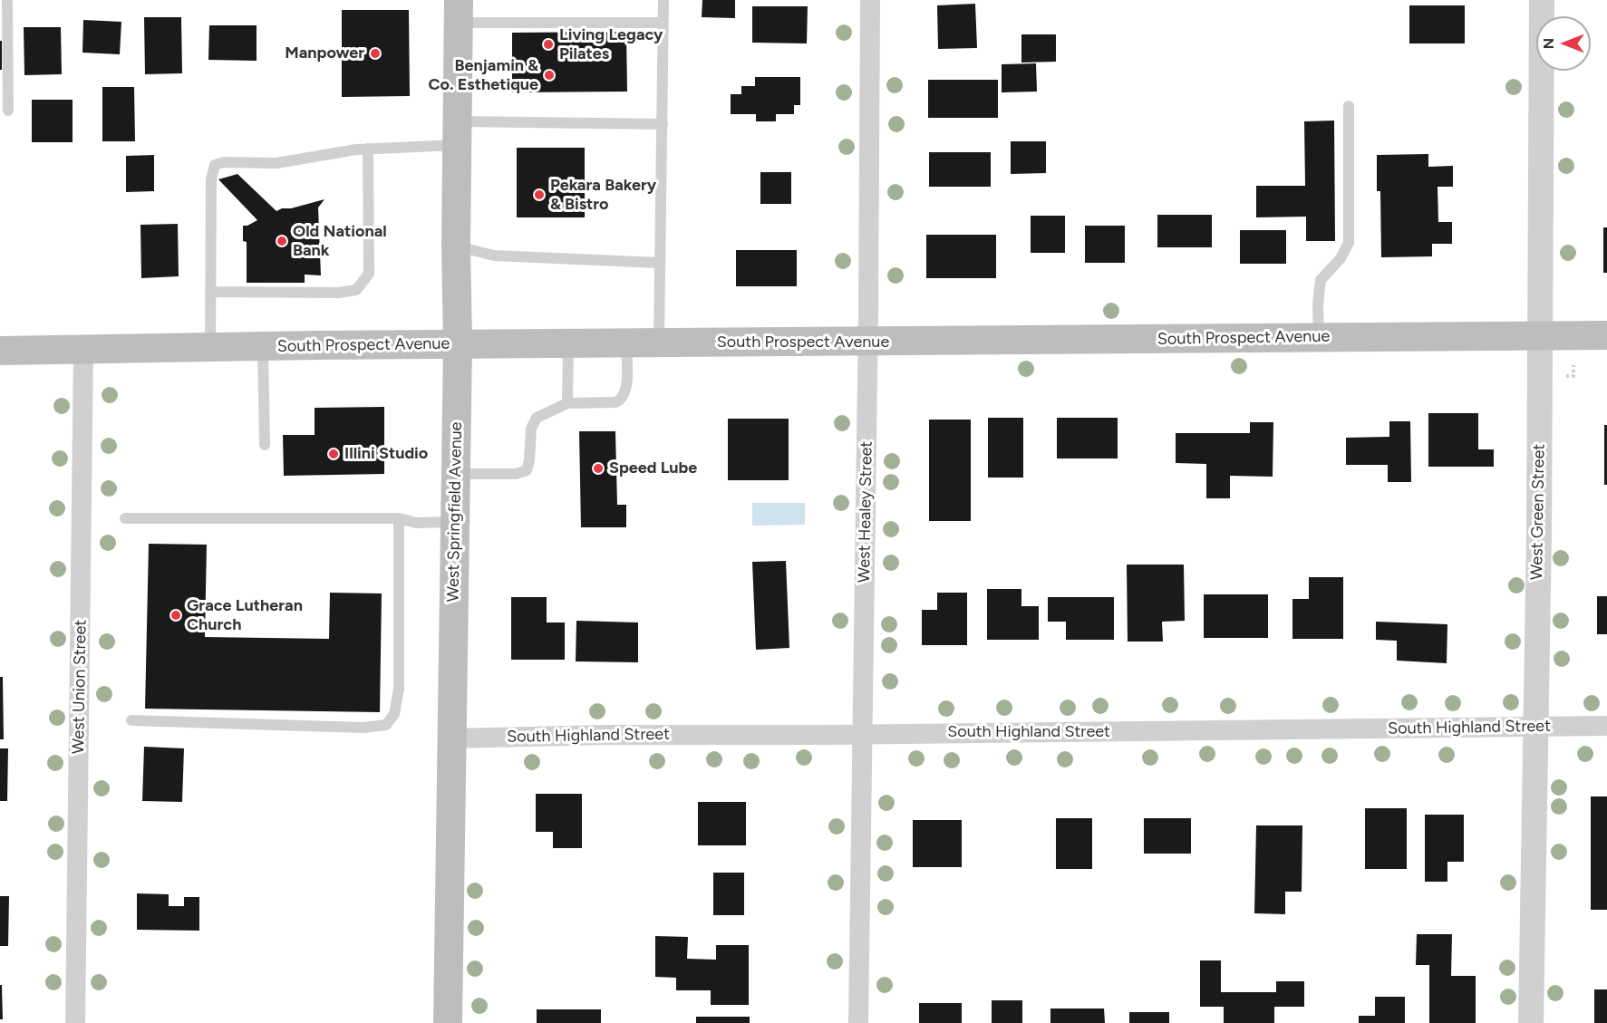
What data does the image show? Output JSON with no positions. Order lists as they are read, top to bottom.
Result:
{
  "streets": {
    "main road": ["South Prospect Avenue", "West Springfield Avenue"],
    "street": [
      "West Healey Street",
      "West Green Street",
      "West Union Street",
      "South Highland Street"
    ]
  },
  "crossings": [
    ["South Prospect Avenue", "West Springfield Avenue"],
    ["South Prospect Avenue", "West Healey Street"],
    ["South Prospect Avenue", "West Green Street"],
    ["South Prospect Avenue", "West Union Street"],
    ["West Springfield Avenue", "South Highland Street"],
    ["West Healey Street", "South Highland Street"],
    ["West Green Street", "South Highland Street"]
  ],
  "places": [
    "Living Legacy Pilates",
    "Manpower",
    "Benjamin & Co. Esthetique",
    "Pekara Bakery & Bistro",
    "Old National Bank",
    "Illini Studio",
    "Speed Lube",
    "Grace Lutheran Church"
  ],
  "north": "left"
}
